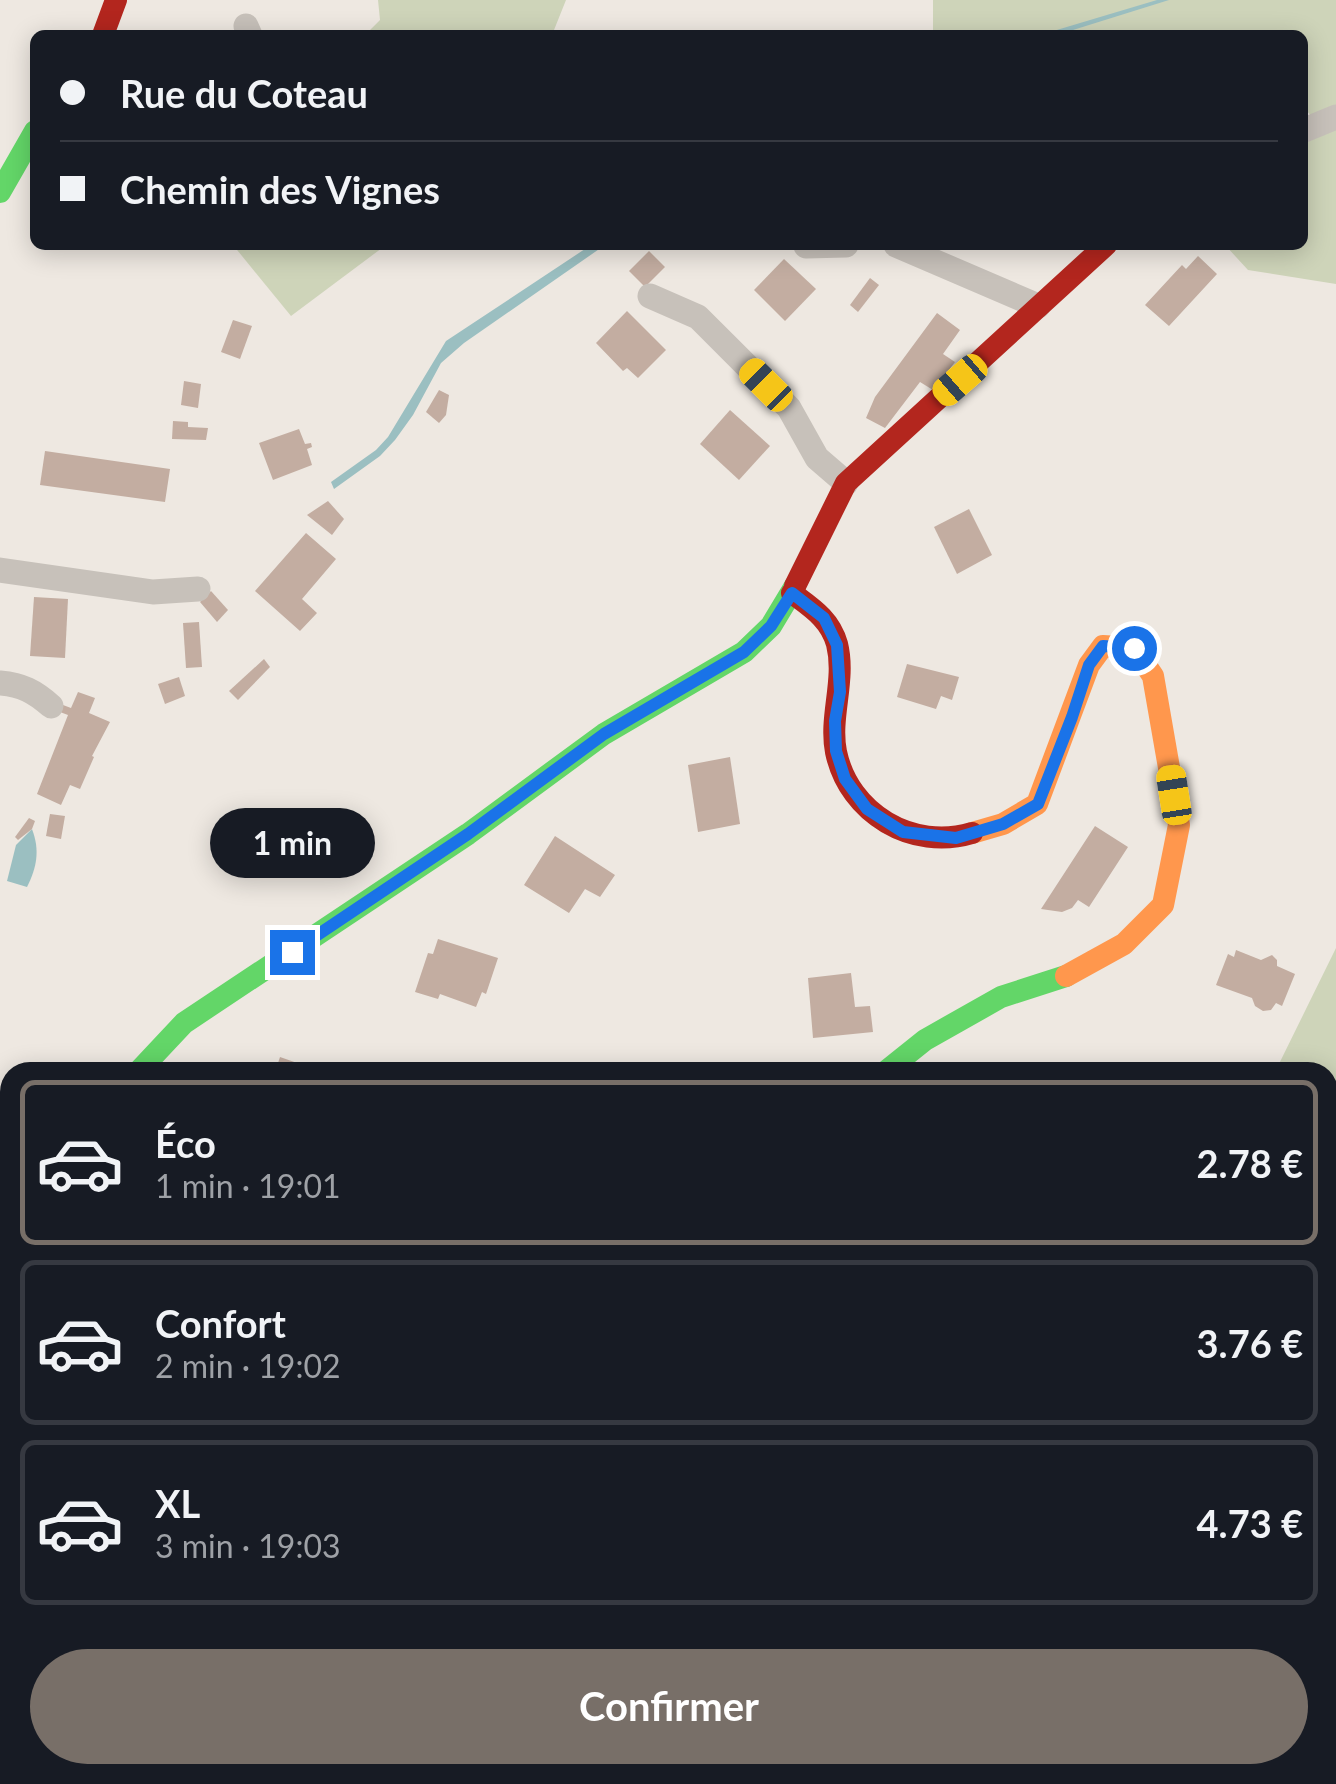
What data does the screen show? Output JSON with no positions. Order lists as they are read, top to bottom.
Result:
{
  "page": {
    "banner": ["Rue du Coteau", "Chemin des Vignes"],
    "bubble": "1 min",
    "list": [
      {
        "name": "Éco",
        "note": "1 min · 19:01",
        "value": "2.78 €"
      },
      {
        "name": "Confort",
        "note": "2 min · 19:02",
        "value": "3.76 €"
      },
      {
        "name": "XL",
        "note": "3 min · 19:03",
        "value": "4.73 €"
      }
    ],
    "buttons": "Confirmer"
  }
}
